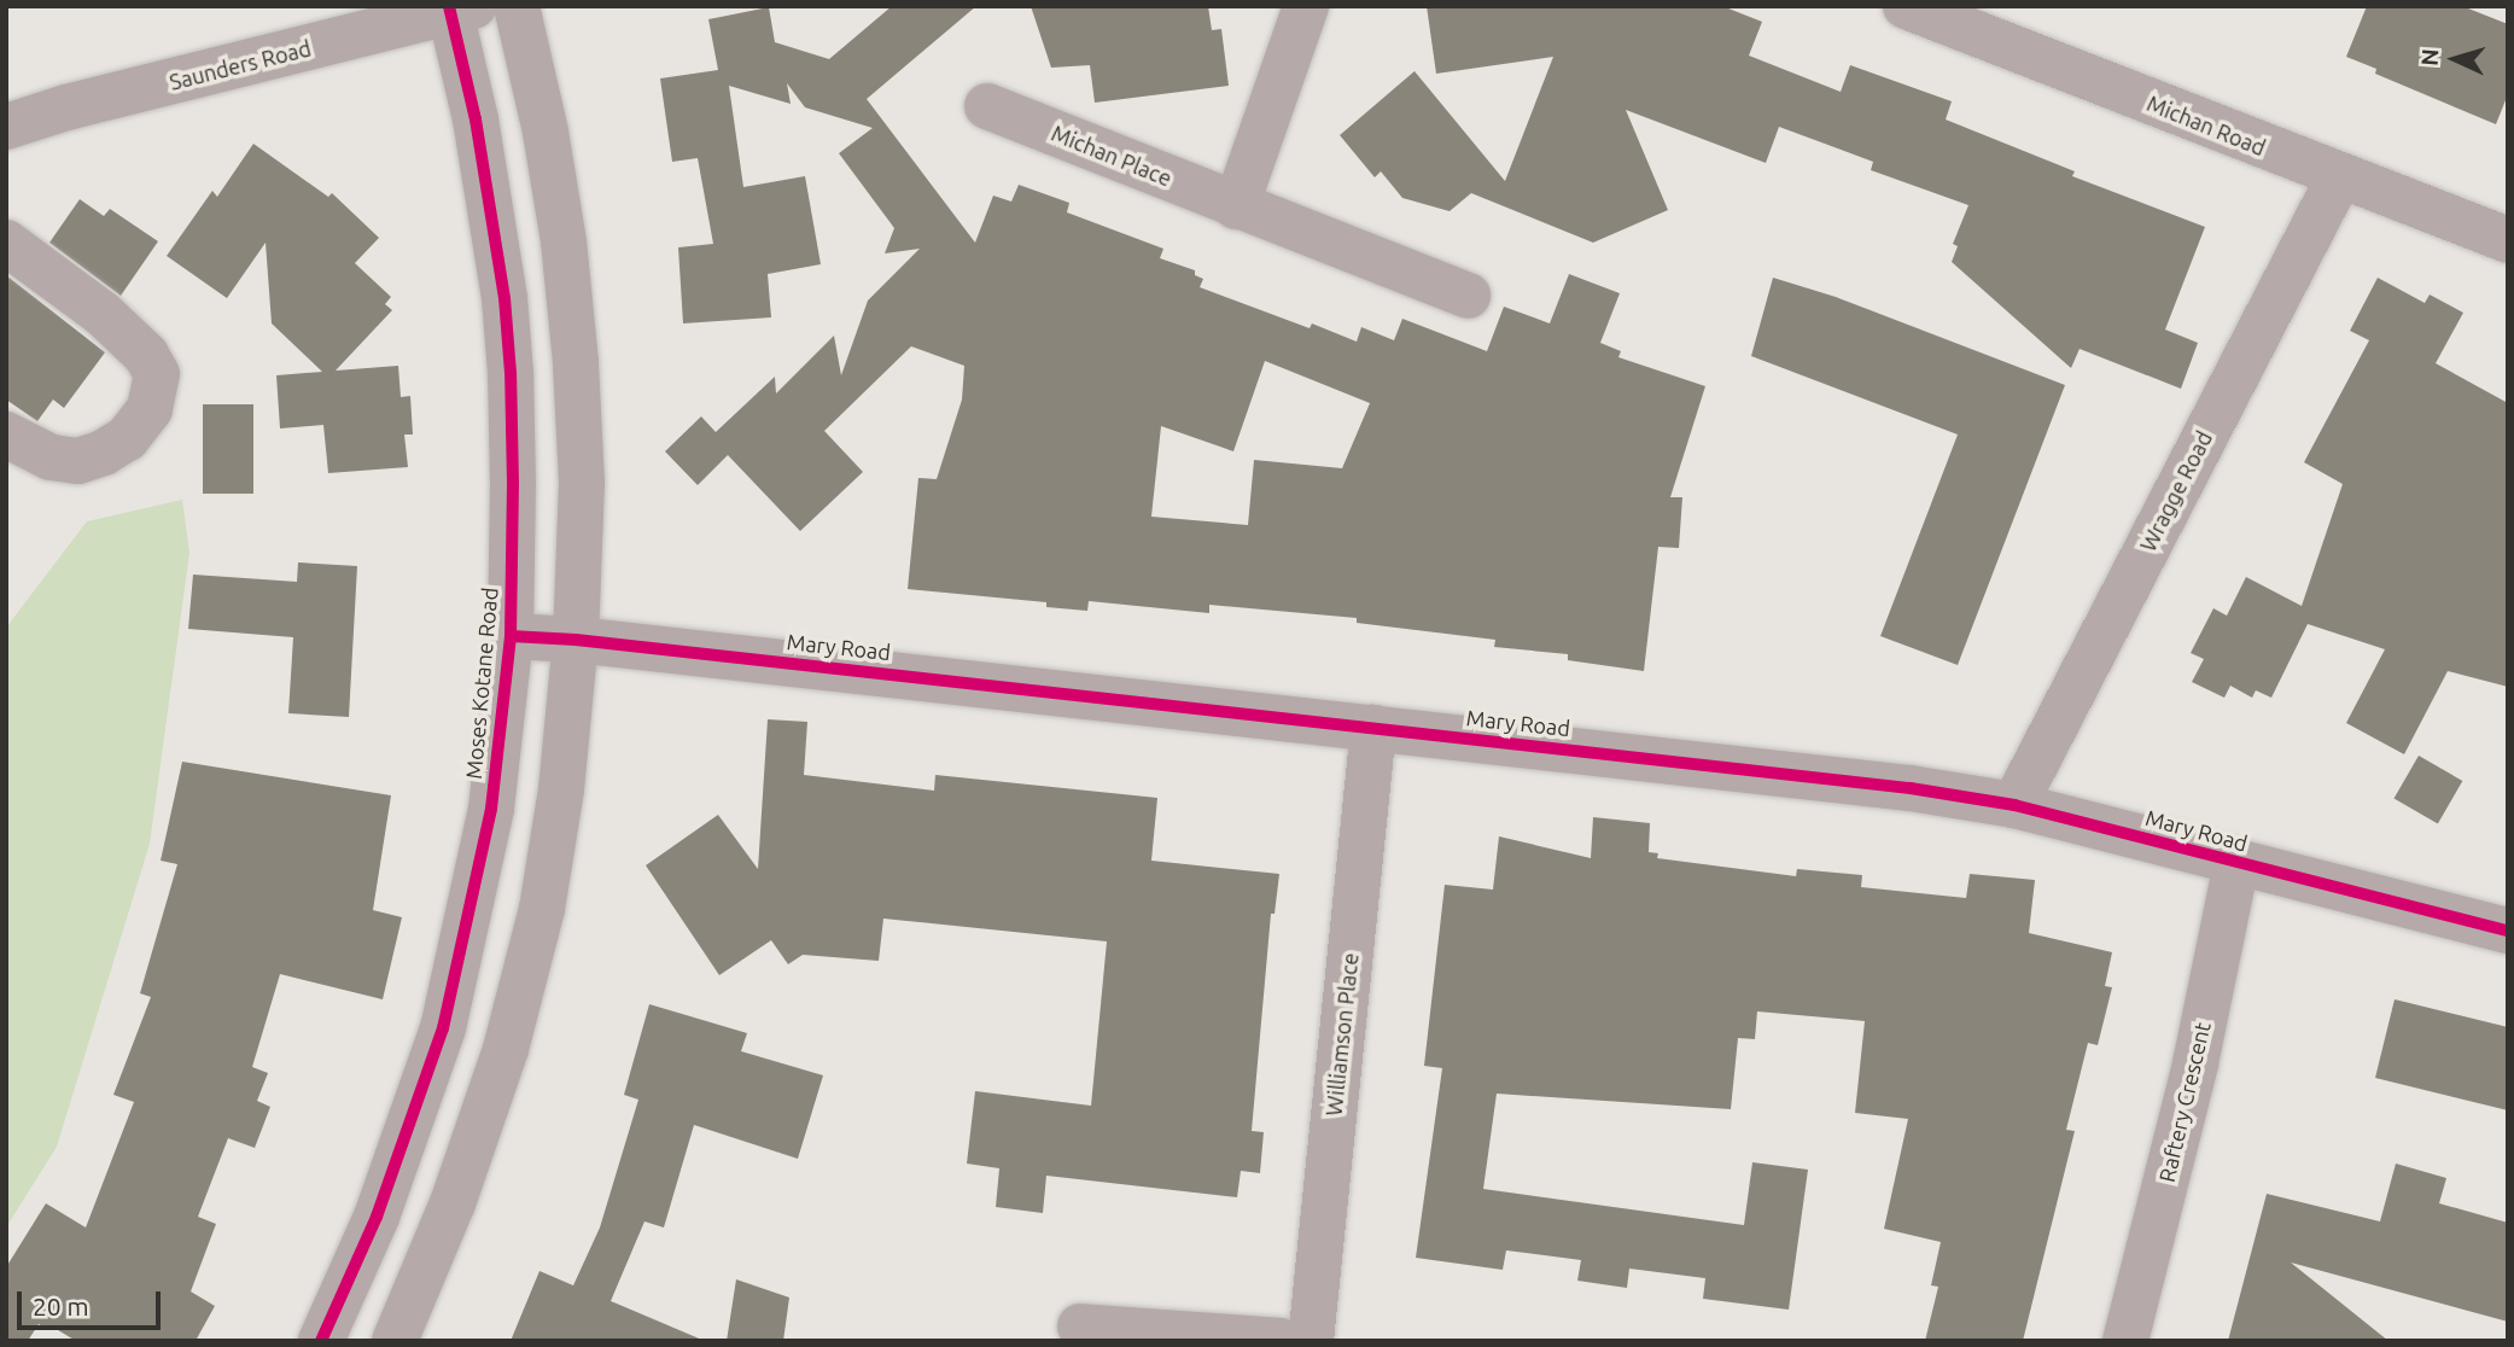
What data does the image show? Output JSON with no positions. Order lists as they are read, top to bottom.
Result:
{
  "streets": {
    "street": [
      "Saunders Road",
      "Michan Road",
      "Michan Place",
      "Wragge Road",
      "Mary Road",
      "Moses Kotane Road",
      "Williamson Place",
      "Raftery Crescent"
    ]
  },
  "crossings": [
    ["Saunders Road", "Moses Kotane Road"],
    ["Michan Road", "Wragge Road"],
    ["Wragge Road", "Mary Road"],
    ["Mary Road", "Moses Kotane Road"],
    ["Mary Road", "Williamson Place"],
    ["Mary Road", "Raftery Crescent"]
  ],
  "scale_bar": "20 m",
  "north": "left"
}
